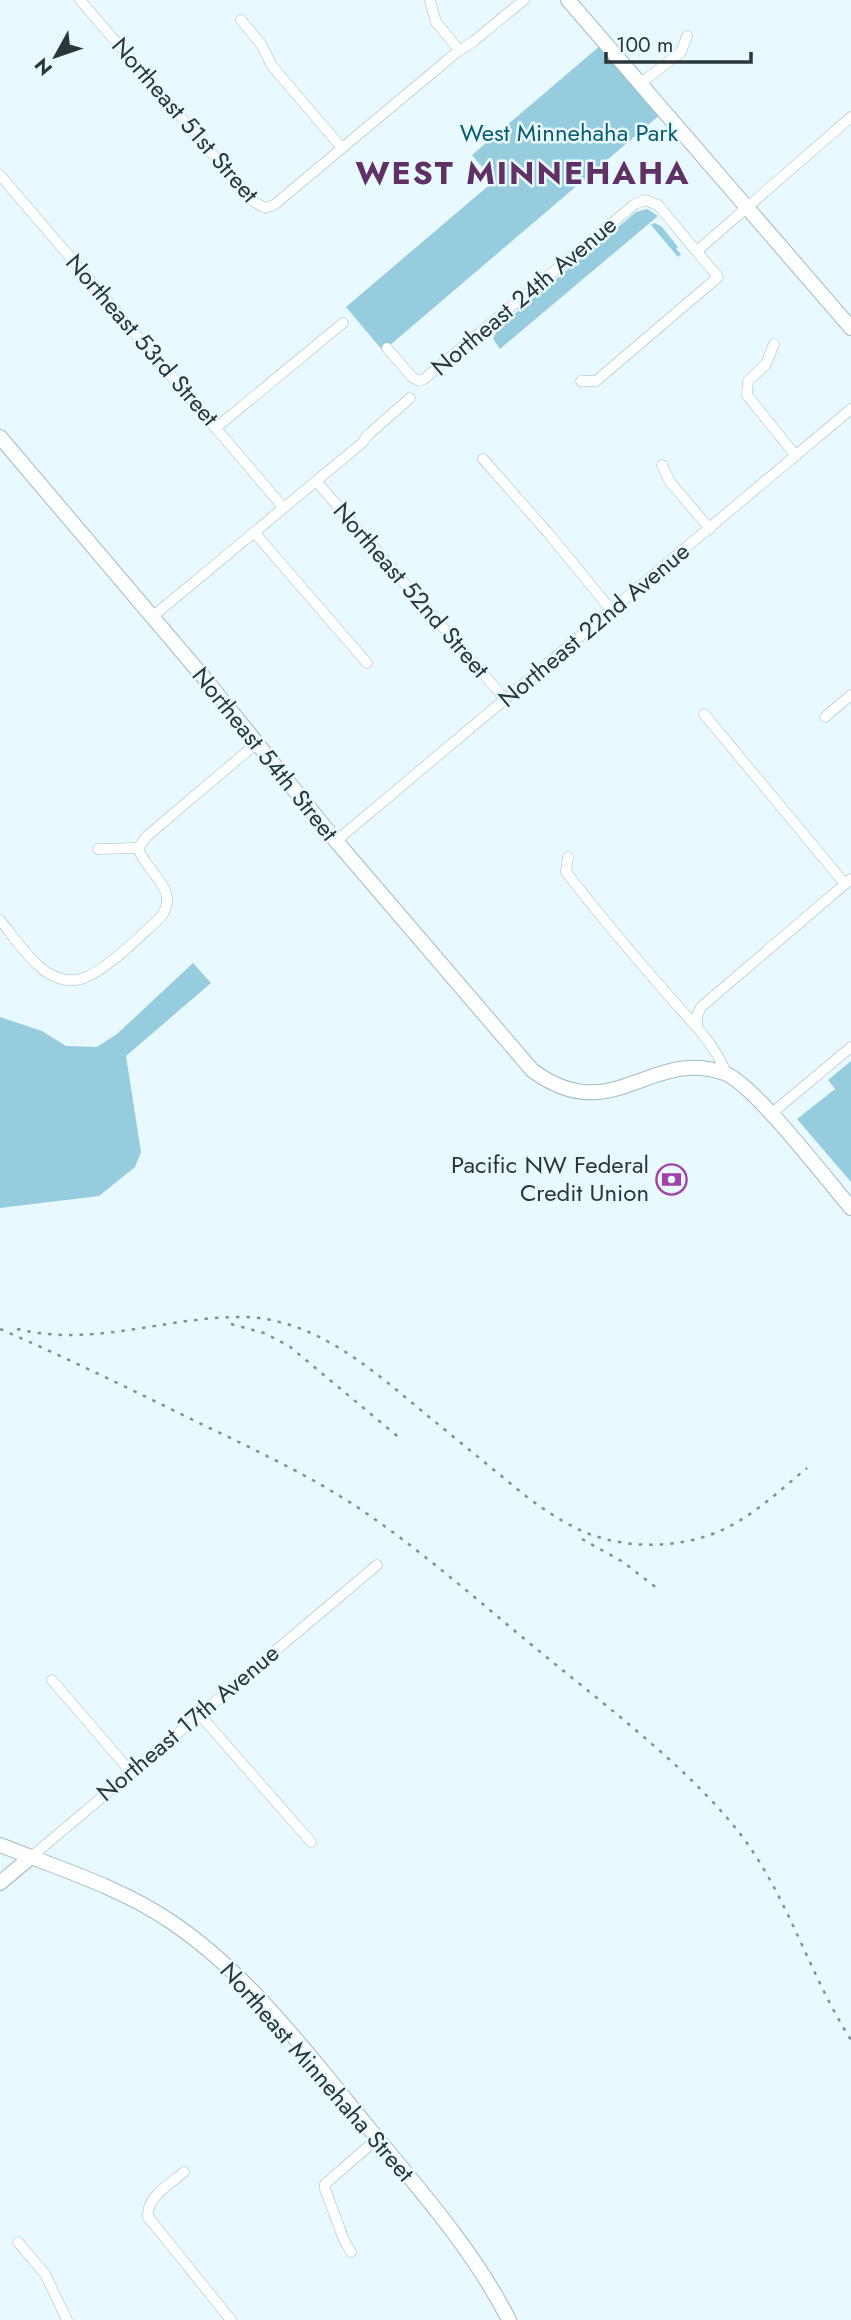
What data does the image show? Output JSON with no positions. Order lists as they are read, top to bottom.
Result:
{
  "streets": {
    "street": [
      "Northeast 51st Street",
      "Northeast 24th Avenue",
      "Northeast 53rd Street",
      "Northeast 52nd Street",
      "Northeast 22nd Avenue",
      "Northeast 54th Street",
      "Northeast 17th Avenue",
      "Northeast Minnehaha Street"
    ]
  },
  "crossings": [
    ["Northeast 52nd Street", "Northeast 22nd Avenue"],
    ["Northeast 22nd Avenue", "Northeast 54th Street"],
    ["Northeast 17th Avenue", "Northeast Minnehaha Street"]
  ],
  "districts": ["WEST MINNEHAHA"],
  "parks": ["West Minnehaha Park"],
  "places": {
    "bank": ["Pacific NW Federal Credit Union"]
  },
  "scale_bar": "100 m",
  "north": "bottom left"
}
